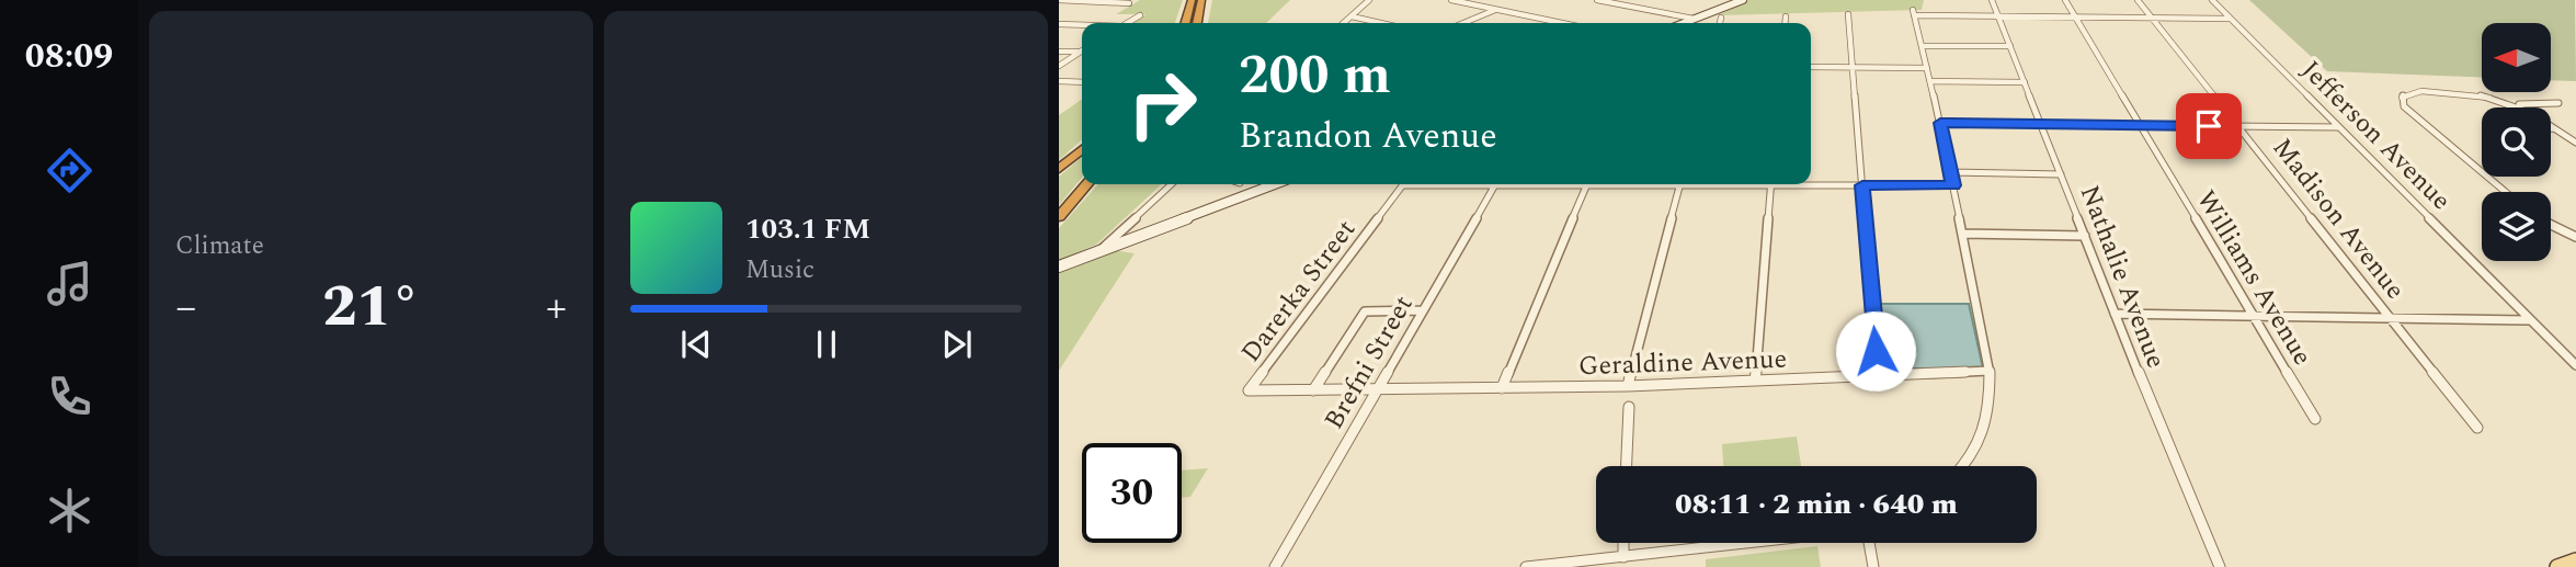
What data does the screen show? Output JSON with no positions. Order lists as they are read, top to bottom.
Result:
{
  "streets": {
    "street": [
      "Jefferson Avenue",
      "Madison Avenue",
      "Nathalie Avenue",
      "Williams Avenue",
      "Darerka Street",
      "Brefni Street",
      "Geraldine Avenue"
    ]
  },
  "crossings": [
    ["Darerka Street", "Geraldine Avenue"],
    ["Brefni Street", "Geraldine Avenue"]
  ],
  "north": "left",
  "page": {
    "tabs": "08:09",
    "tile": "Climate",
    "turn": ["200 m", "Brandon Avenue"],
    "song": ["103.1 FM", "Music"],
    "heat": ["−", "21°", "+"],
    "limit": "30",
    "trip": "08:11 · 2 min · 640 m"
  }
}
